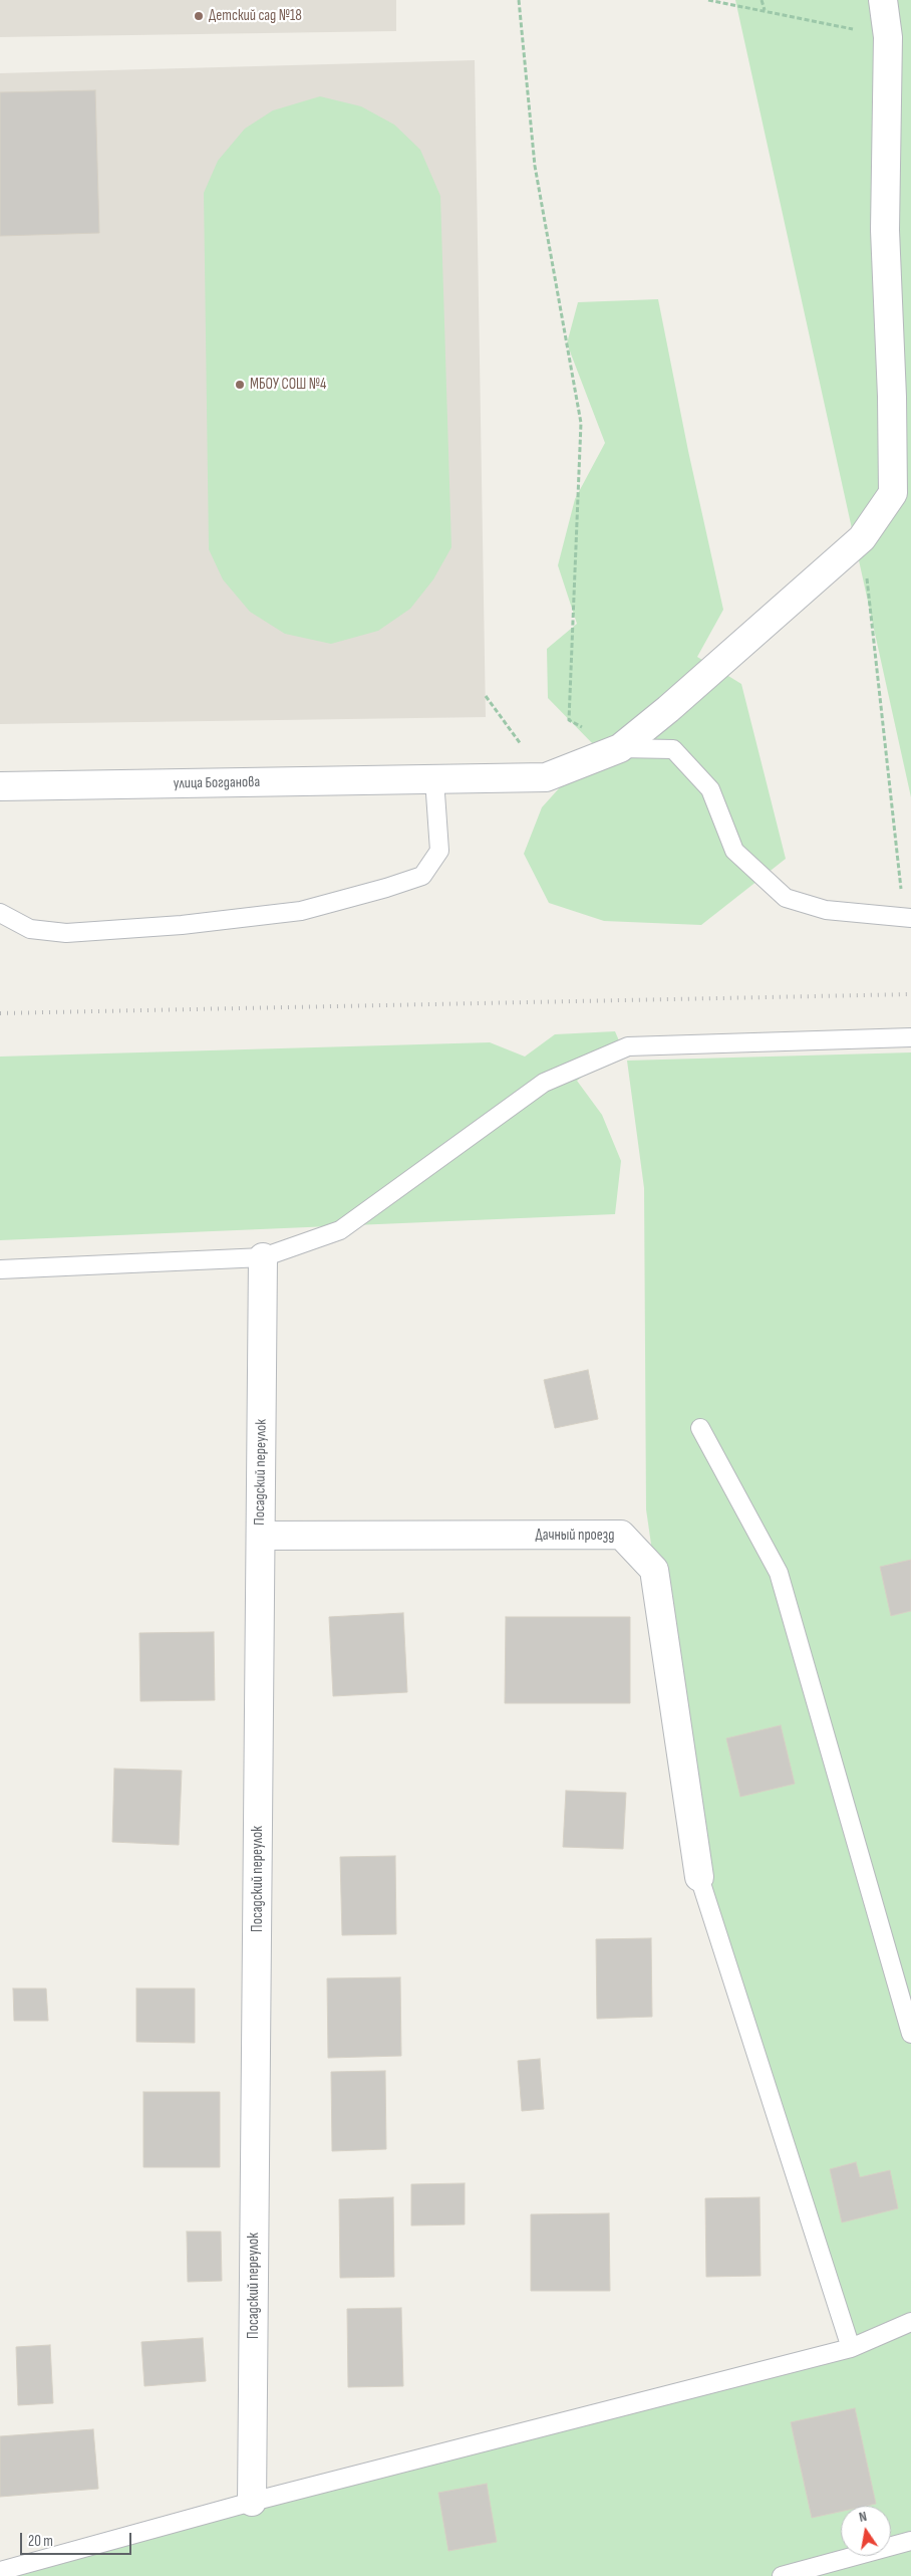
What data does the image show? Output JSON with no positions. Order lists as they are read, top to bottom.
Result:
{
  "streets": {
    "street": ["улица Богданова", "Посадский переулок", "Дачный проезд"]
  },
  "crossings": [
    ["Посадский переулок", "Дачный проезд"]
  ],
  "places": ["Детский сад №18", "МБОУ СОШ №4"],
  "scale_bar": "20 m",
  "north": "top"
}
